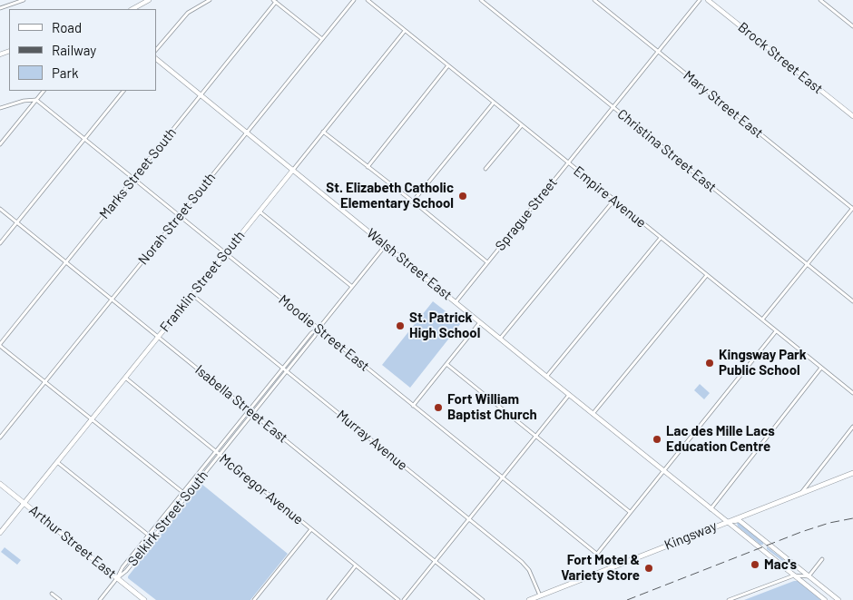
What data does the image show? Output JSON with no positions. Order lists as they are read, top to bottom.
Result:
{
  "streets": {
    "main road": ["Kingsway", "Arthur Street East"],
    "street": [
      "Brock Street East",
      "Mary Street East",
      "Christina Street East",
      "Marks Street South",
      "Empire Avenue",
      "Sprague Street",
      "Norah Street South",
      "Walsh Street East",
      "Franklin Street South",
      "Moodie Street East",
      "Isabella Street East",
      "Murray Avenue",
      "McGregor Avenue",
      "Selkirk Street South"
    ]
  },
  "crossings": [
    ["Mary Street East", "Sprague Street"],
    ["Christina Street East", "Sprague Street"],
    ["Marks Street South", "Walsh Street East"],
    ["Marks Street South", "Moodie Street East"],
    ["Marks Street South", "Isabella Street East"],
    ["Empire Avenue", "Sprague Street"],
    ["Empire Avenue", "Franklin Street South"],
    ["Sprague Street", "Walsh Street East"],
    ["Norah Street South", "Walsh Street East"],
    ["Norah Street South", "Moodie Street East"],
    ["Norah Street South", "Isabella Street East"],
    ["Walsh Street East", "Franklin Street South"],
    ["Walsh Street East", "Selkirk Street South"],
    ["Walsh Street East", "Kingsway"],
    ["Franklin Street South", "Moodie Street East"],
    ["Franklin Street South", "Isabella Street East"],
    ["Franklin Street South", "Murray Avenue"],
    ["Franklin Street South", "McGregor Avenue"],
    ["Franklin Street South", "Arthur Street East"],
    ["Moodie Street East", "Selkirk Street South"],
    ["Moodie Street East", "Kingsway"],
    ["Isabella Street East", "Selkirk Street South"],
    ["Murray Avenue", "Selkirk Street South"],
    ["Murray Avenue", "Kingsway"],
    ["McGregor Avenue", "Selkirk Street South"],
    ["Selkirk Street South", "Arthur Street East"]
  ],
  "places": [
    "St. Elizabeth Catholic Elementary School",
    "St. Patrick High School",
    "Kingsway Park Public School",
    "Fort William Baptist Church",
    "Lac des Mille Lacs Education Centre",
    "Mac's",
    "Fort Motel & Variety Store"
  ],
  "legend": ["Road", "Railway", "Park"]
}
